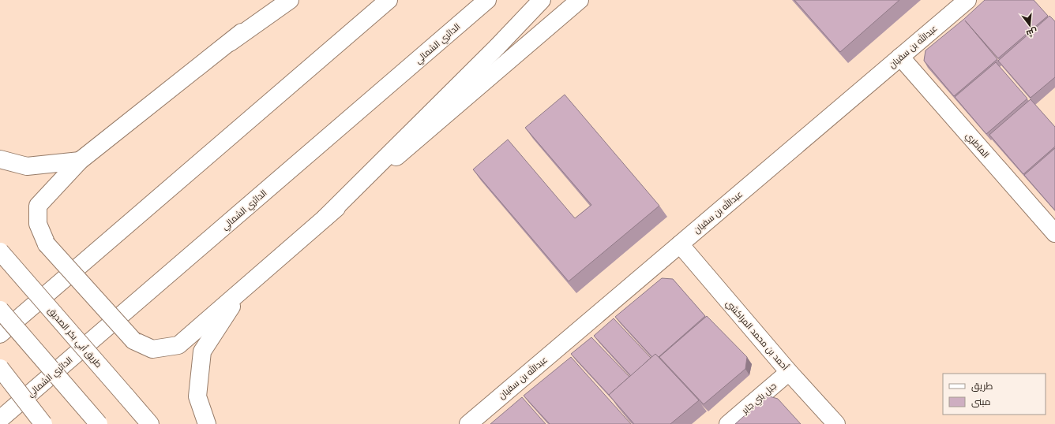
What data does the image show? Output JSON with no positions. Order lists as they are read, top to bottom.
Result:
{
  "streets": {
    "main road": [
      "الدائري الشمالي",
      "عبدالله بن سفيان",
      "الماطري",
      "أحمد بن محمد المراكشي",
      "طريق أبي بكر الصديق",
      "جبل بني جابر"
    ]
  },
  "crossings": [
    ["عبدالله بن سفيان", "الماطري"],
    ["عبدالله بن سفيان", "أحمد بن محمد المراكشي"],
    ["أحمد بن محمد المراكشي", "جبل بني جابر"]
  ],
  "legend": ["طريق", "مبنى"],
  "north": "bottom"
}
